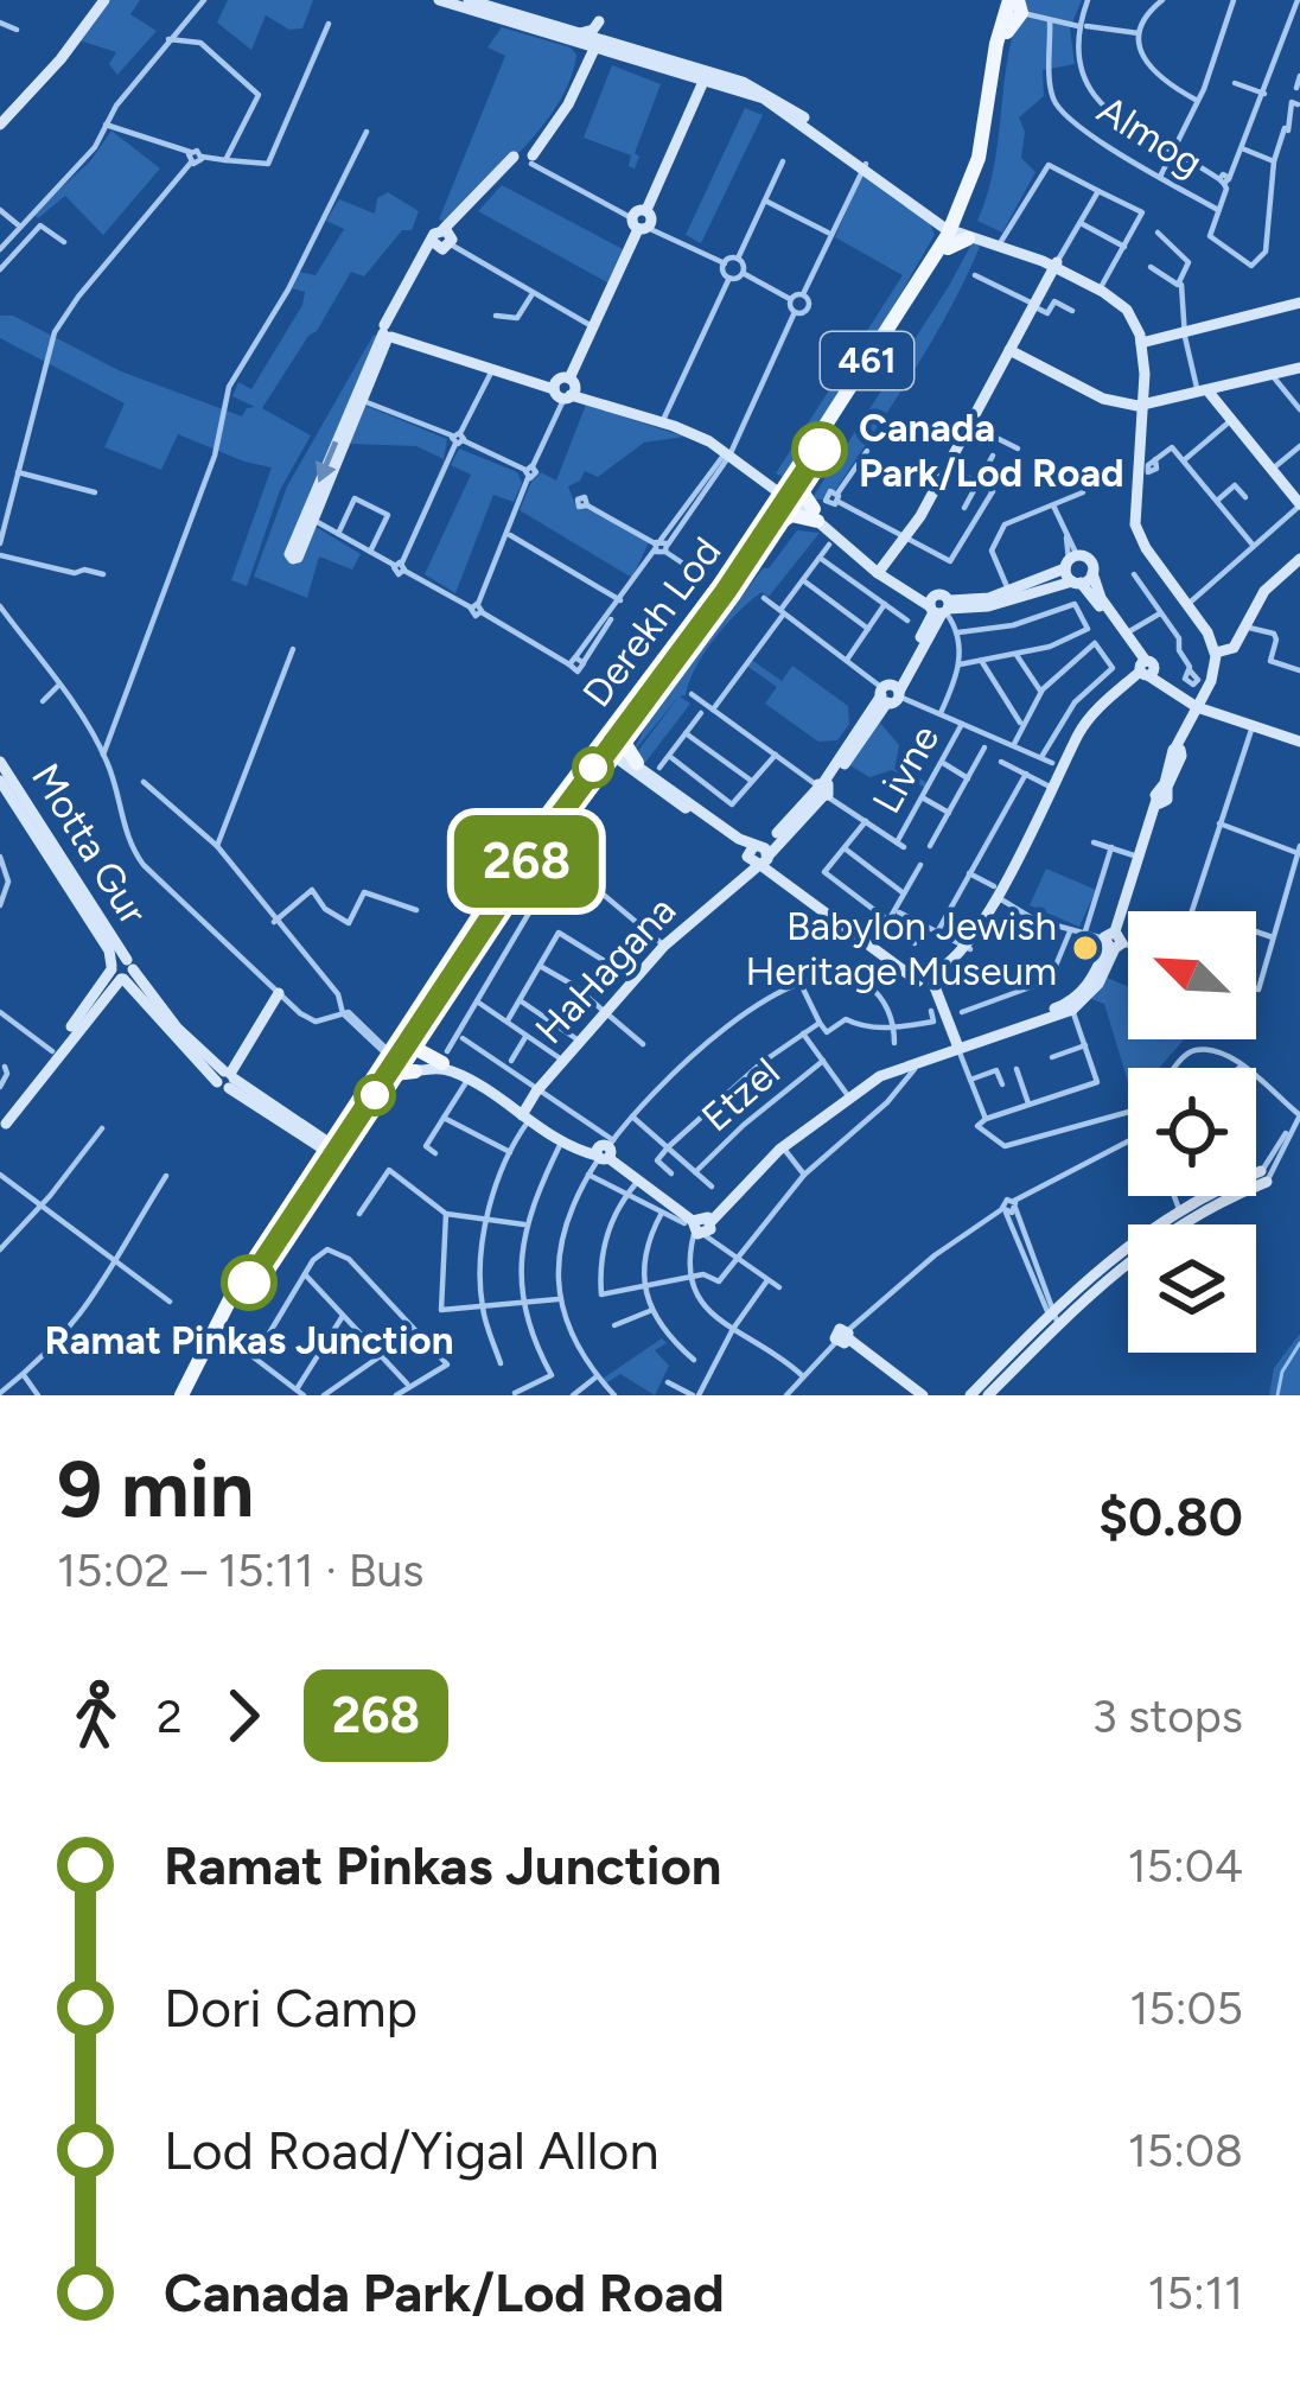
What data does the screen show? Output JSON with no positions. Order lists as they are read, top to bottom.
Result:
{
  "streets": {
    "main road": ["461", "Derekh Lod"],
    "street": [
      "Almog",
      "Livne",
      "Motta Gur",
      "HaHagana",
      "Etzel"
    ]
  },
  "crossings": [
    ["Derekh Lod", "Motta Gur"]
  ],
  "places": ["Canada Park/Lod Road", "Babylon Jewish Heritage Museum", "Ramat Pinkas Junction"],
  "lines": ["bus line 268"],
  "north": "top left",
  "page": {
    "on_map": "268",
    "heading": ["9 min", "15:02 – 15:11 · Bus", "$0.80"],
    "legs": ["2", "268", "3 stops"],
    "list": [
      {
        "name": "Ramat Pinkas Junction",
        "value": "15:04"
      },
      {
        "name": "Dori Camp",
        "value": "15:05"
      },
      {
        "name": "Lod Road/Yigal Allon",
        "value": "15:08"
      },
      {
        "name": "Canada Park/Lod Road",
        "value": "15:11"
      }
    ]
  }
}
